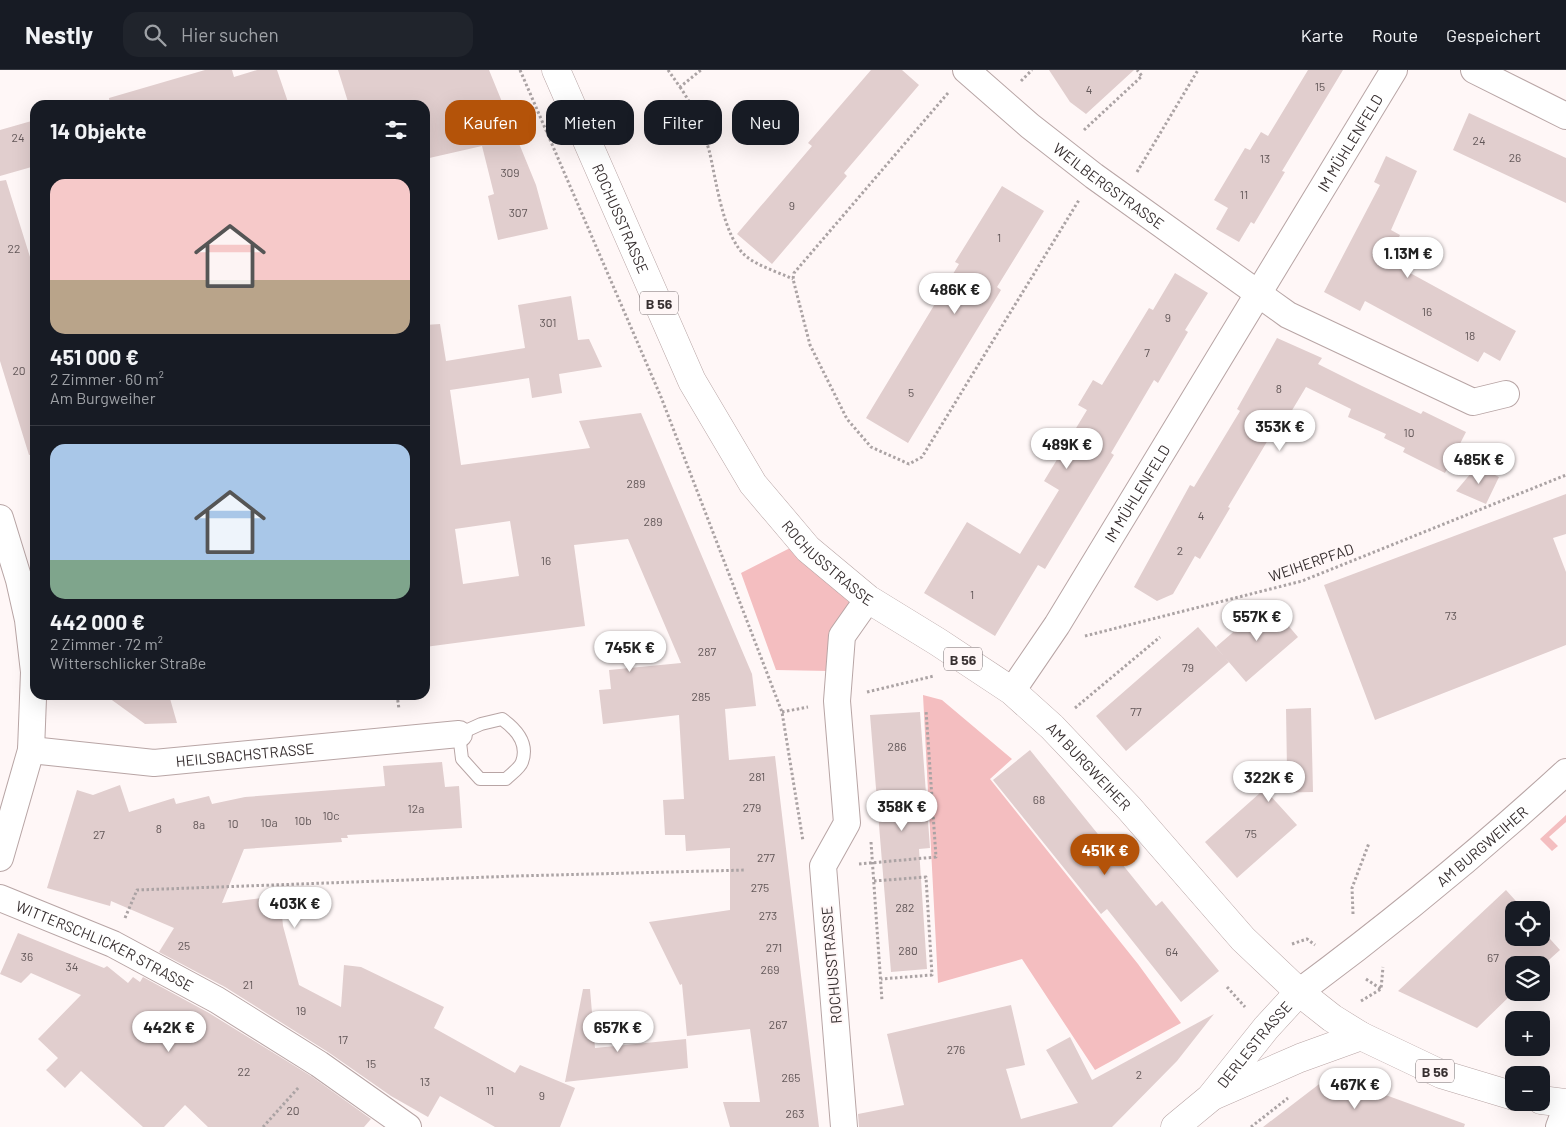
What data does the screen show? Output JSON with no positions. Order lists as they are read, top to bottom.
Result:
{
  "streets": {
    "main road": [
      "ROCHUSSTRASSE",
      "B 56",
      "AM BURGWEIHER",
      "DERLESTRASSE"
    ],
    "street": [
      "IM MÜHLENFELD",
      "WEILBERGSTRASSE",
      "HEILSBACHSTRASSE",
      "WITTERSCHLICKER STRASSE"
    ],
    "path": ["WEIHERPFAD"]
  },
  "crossings": [
    ["IM MÜHLENFELD", "WEILBERGSTRASSE"],
    ["IM MÜHLENFELD", "WEIHERPFAD"],
    ["IM MÜHLENFELD", "AM BURGWEIHER"],
    ["ROCHUSSTRASSE", "AM BURGWEIHER"],
    ["AM BURGWEIHER", "DERLESTRASSE"]
  ],
  "house_numbers": [
    "15",
    "4",
    "24",
    "24",
    "26",
    "13",
    "309",
    "11",
    "9",
    "307",
    "1",
    "22",
    "16",
    "9",
    "301",
    "18",
    "7",
    "20",
    "8",
    "5",
    "10",
    "289",
    "4",
    "289",
    "2",
    "16",
    "1",
    "73",
    "287",
    "79",
    "285",
    "77",
    "286",
    "281",
    "68",
    "279",
    "12a",
    "10c",
    "10b",
    "10a",
    "10",
    "8a",
    "8",
    "75",
    "27",
    "277",
    "275",
    "282",
    "273",
    "25",
    "271",
    "280",
    "64",
    "36",
    "67",
    "34",
    "269",
    "21",
    "19",
    "267",
    "17",
    "276",
    "15",
    "22",
    "2",
    "265",
    "13",
    "11",
    "9",
    "20",
    "263"
  ],
  "page": {
    "header": "Nestly",
    "search": "Hier suchen",
    "nav": ["Karte", "Route", "Gespeichert"],
    "chip": [
      "Kaufen",
      "Mieten",
      "Filter",
      "Neu"
    ],
    "heading": "14 Objekte",
    "list": [
      {
        "name": "451 000 €",
        "note": "2 Zimmer · 60 m² · Am Burgweiher"
      },
      {
        "name": "442 000 €",
        "note": "2 Zimmer · 72 m² · Witterschlicker Straße"
      }
    ],
    "price": [
      "1.13M €",
      "486K €",
      "353K €",
      "489K €",
      "485K €",
      "557K €",
      "745K €",
      "322K €",
      "358K €",
      "451K €",
      "403K €",
      "442K €",
      "657K €",
      "467K €"
    ],
    "map_buttons": ["+", "−"]
  }
}
